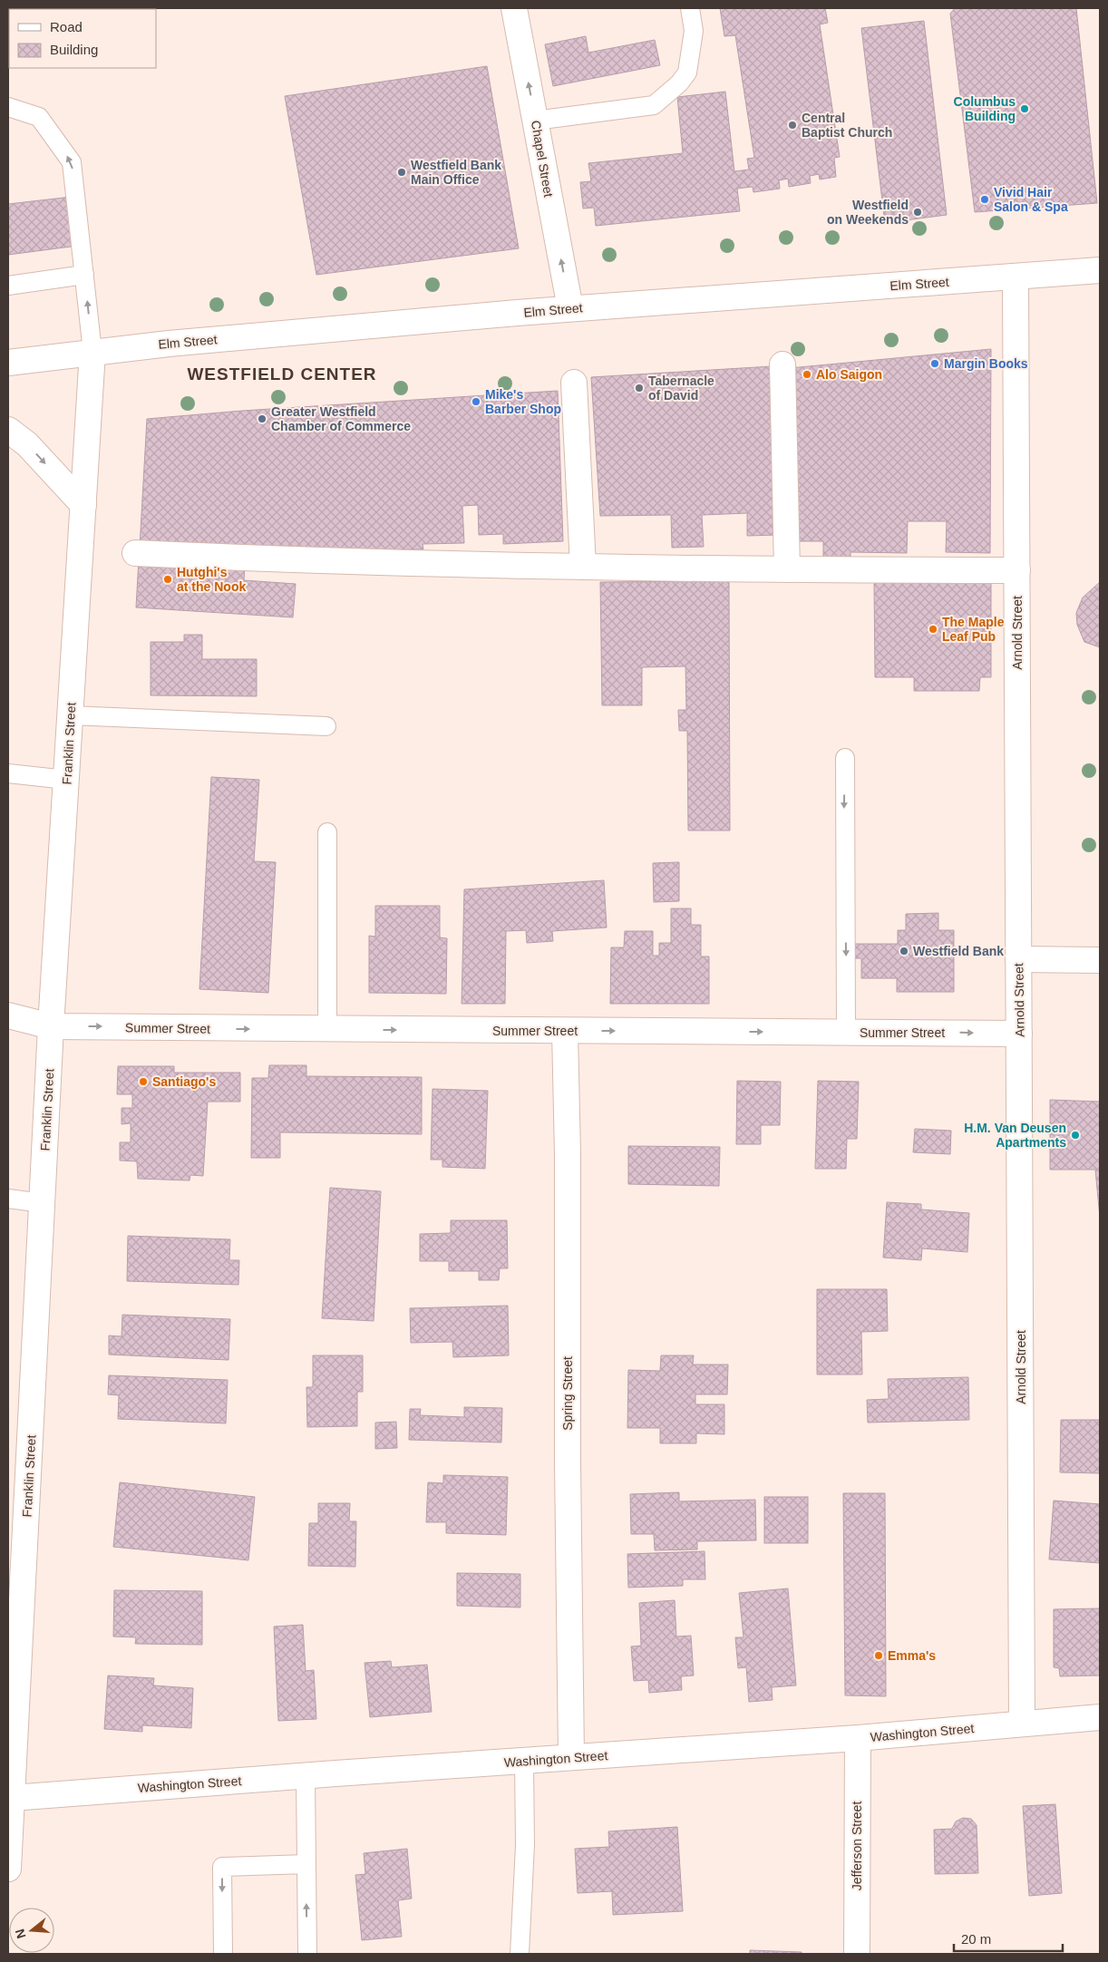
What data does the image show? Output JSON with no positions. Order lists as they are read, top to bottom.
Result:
{
  "streets": {
    "main road": [
      "Chapel Street",
      "Elm Street",
      "Arnold Street",
      "Franklin Street",
      "Summer Street",
      "Spring Street",
      "Washington Street",
      "Jefferson Street"
    ]
  },
  "crossings": [
    ["Chapel Street", "Elm Street"],
    ["Elm Street", "Arnold Street"],
    ["Elm Street", "Franklin Street"],
    ["Arnold Street", "Summer Street"],
    ["Arnold Street", "Washington Street"],
    ["Franklin Street", "Summer Street"],
    ["Franklin Street", "Washington Street"],
    ["Summer Street", "Spring Street"],
    ["Spring Street", "Washington Street"],
    ["Washington Street", "Jefferson Street"]
  ],
  "one_way": ["Chapel Street", "Summer Street"],
  "districts": ["WESTFIELD CENTER"],
  "places": [
    "Columbus Building",
    "Central Baptist Church",
    "Westfield Bank Main Office",
    "Vivid Hair Salon & Spa",
    "Westfield on Weekends",
    "Margin Books",
    "Alo Saigon",
    "Tabernacle of David",
    "Mike's Barber Shop",
    "Greater Westfield Chamber of Commerce",
    "Hutghi's at the Nook",
    "The Maple Leaf Pub",
    "Westfield Bank",
    "Santiago's",
    "H.M. Van Deusen Apartments",
    "Emma's"
  ],
  "legend": ["Road", "Building"],
  "scale_bar": "20 m",
  "north": "left"
}
